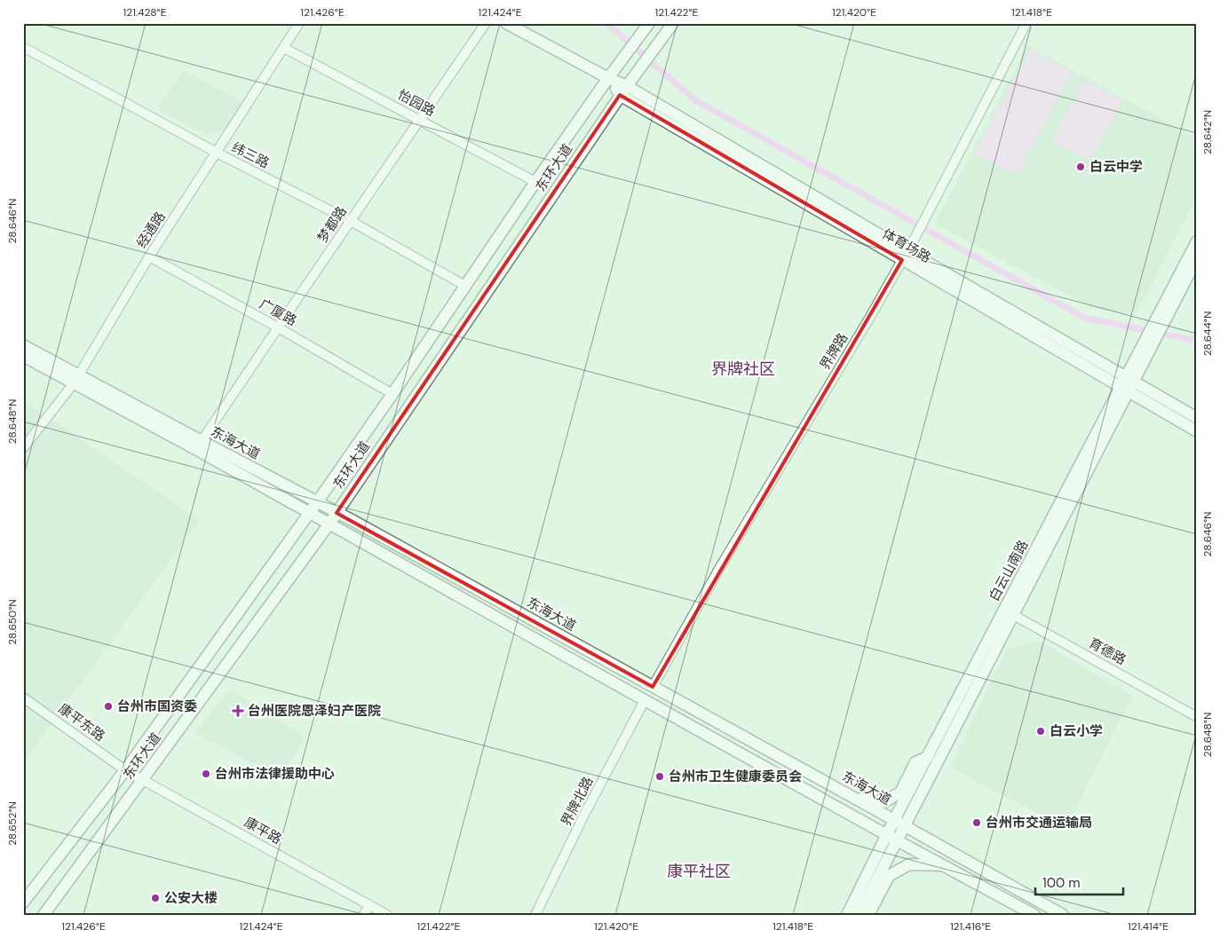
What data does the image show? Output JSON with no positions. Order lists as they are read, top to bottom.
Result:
{
  "streets": {
    "main road": [
      "东环大道",
      "体育场路",
      "东海大道",
      "白云山南路"
    ],
    "street": [
      "怡园路",
      "纬三路",
      "梦都路",
      "经通路",
      "广厦路",
      "界牌路",
      "育德路",
      "康平东路",
      "界牌北路",
      "康平路"
    ]
  },
  "crossings": [
    ["怡园路", "东环大道"],
    ["怡园路", "梦都路"],
    ["怡园路", "经通路"],
    ["纬三路", "东环大道"],
    ["纬三路", "梦都路"],
    ["纬三路", "经通路"],
    ["东环大道", "体育场路"],
    ["东环大道", "广厦路"],
    ["东环大道", "东海大道"],
    ["东环大道", "康平东路"],
    ["东环大道", "康平路"],
    ["梦都路", "广厦路"],
    ["梦都路", "东海大道"],
    ["经通路", "广厦路"],
    ["经通路", "东海大道"],
    ["体育场路", "界牌路"],
    ["体育场路", "白云山南路"],
    ["界牌路", "东海大道"],
    ["东海大道", "白云山南路"],
    ["东海大道", "界牌北路"],
    ["白云山南路", "育德路"],
    ["康平东路", "康平路"]
  ],
  "districts": ["界牌社区", "康平社区"],
  "places": {
    "other": [
      "白云中学",
      "台州市国资委",
      "白云小学",
      "台州市法律援助中心",
      "台州市卫生健康委员会",
      "台州市交通运输局",
      "公安大楼"
    ],
    "health": ["台州医院恩泽妇产医院"]
  },
  "scale_bar": "100 m",
  "coordinates": [
    "121.428°E",
    "121.426°E",
    "121.424°E",
    "121.422°E",
    "121.420°E",
    "121.418°E",
    "28.642°N",
    "28.646°N",
    "28.644°N",
    "28.648°N",
    "28.650°N",
    "28.652°N",
    "121.416°E",
    "121.414°E"
  ]
}
